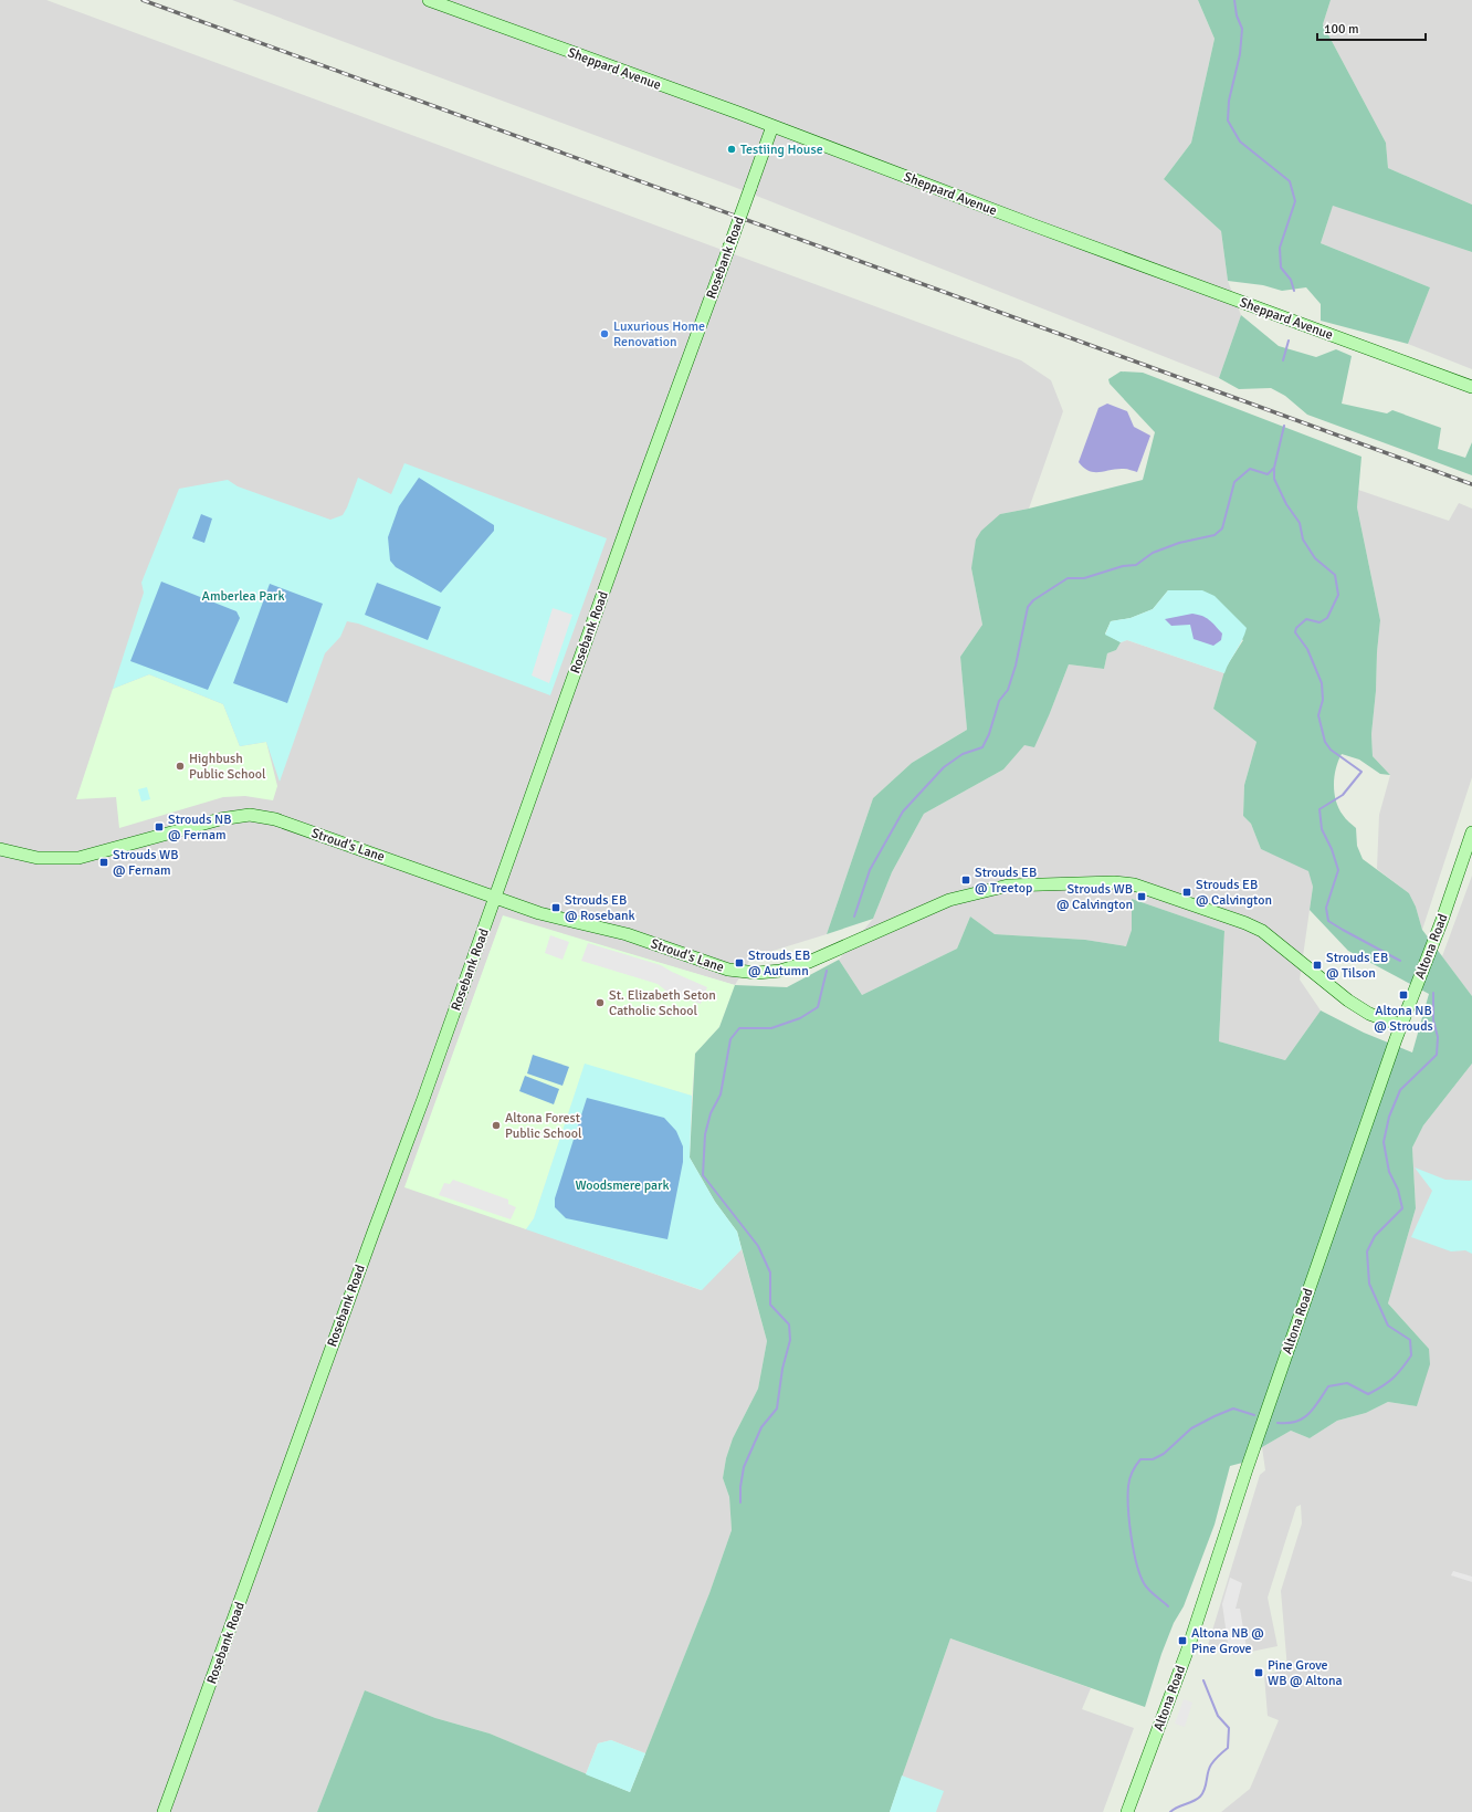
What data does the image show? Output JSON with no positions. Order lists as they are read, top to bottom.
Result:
{
  "streets": {
    "street": [
      "Sheppard Avenue",
      "Rosebank Road",
      "Stroud's Lane",
      "Altona Road"
    ]
  },
  "crossings": [
    ["Sheppard Avenue", "Rosebank Road"],
    ["Rosebank Road", "Stroud's Lane"],
    ["Stroud's Lane", "Altona Road"]
  ],
  "parks": ["Amberlea Park", "Woodsmere park"],
  "places": {
    "other": [
      "Testiing House",
      "Luxurious Home Renovation",
      "Highbush Public School",
      "St. Elizabeth Seton Catholic School",
      "Altona Forest Public School"
    ],
    "transit": [
      "Strouds NB @ Fernam",
      "Strouds WB @ Fernam",
      "Strouds EB @ Treetop",
      "Strouds EB @ Calvington",
      "Strouds WB @ Calvington",
      "Strouds EB @ Rosebank",
      "Strouds EB @ Autumn",
      "Strouds EB @ Tilson",
      "Altona NB @ Strouds",
      "Altona NB @ Pine Grove",
      "Pine Grove WB @ Altona"
    ]
  },
  "scale_bar": "100 m"
}
